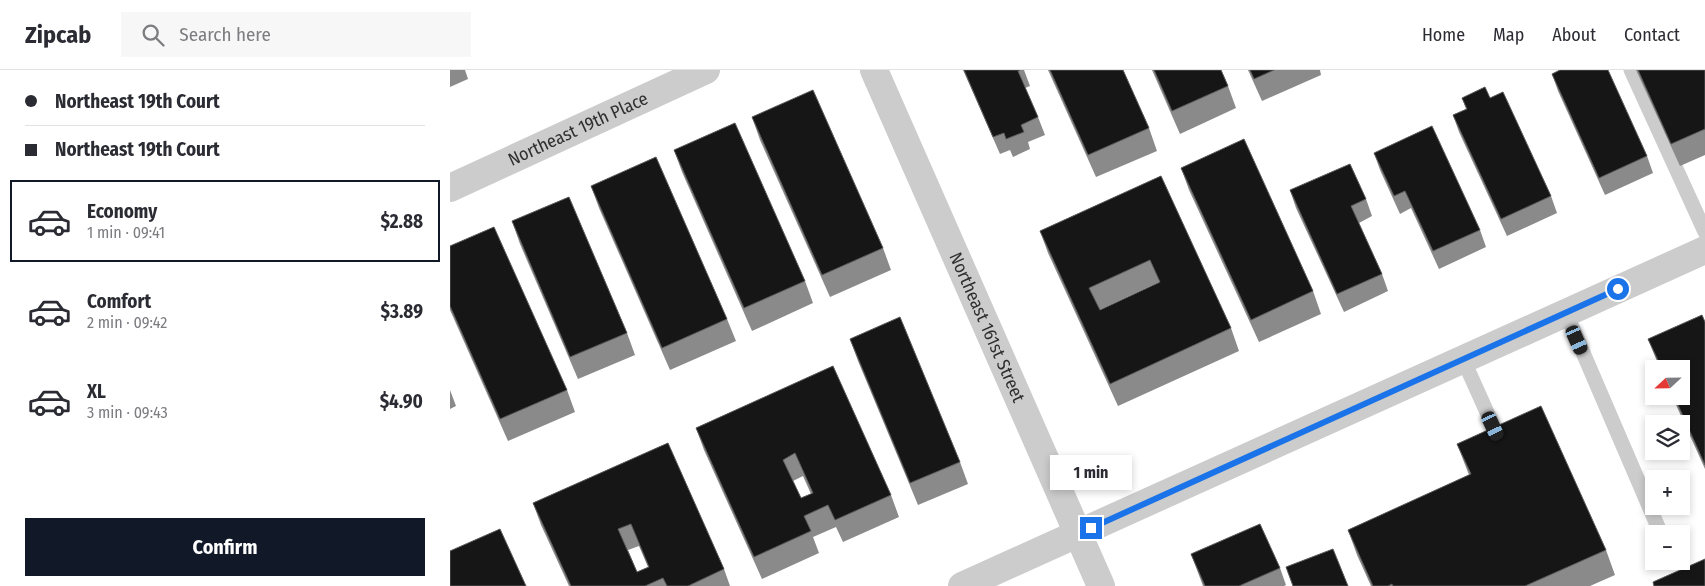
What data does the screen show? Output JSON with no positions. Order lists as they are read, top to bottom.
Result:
{
  "streets": {
    "street": ["Northeast 19th Place", "Northeast 161st Street"]
  },
  "north": "left",
  "page": {
    "header": "Zipcab",
    "search": "Search here",
    "nav": [
      "Home",
      "Map",
      "About",
      "Contact"
    ],
    "banner": ["Northeast 19th Court", "Northeast 19th Court"],
    "list": [
      {
        "name": "Economy",
        "note": "1 min · 09:41",
        "value": "$2.88"
      },
      {
        "name": "Comfort",
        "note": "2 min · 09:42",
        "value": "$3.89"
      },
      {
        "name": "XL",
        "note": "3 min · 09:43",
        "value": "$4.90"
      }
    ],
    "map_buttons": ["+", "−"],
    "bubble": "1 min",
    "buttons": "Confirm"
  }
}
